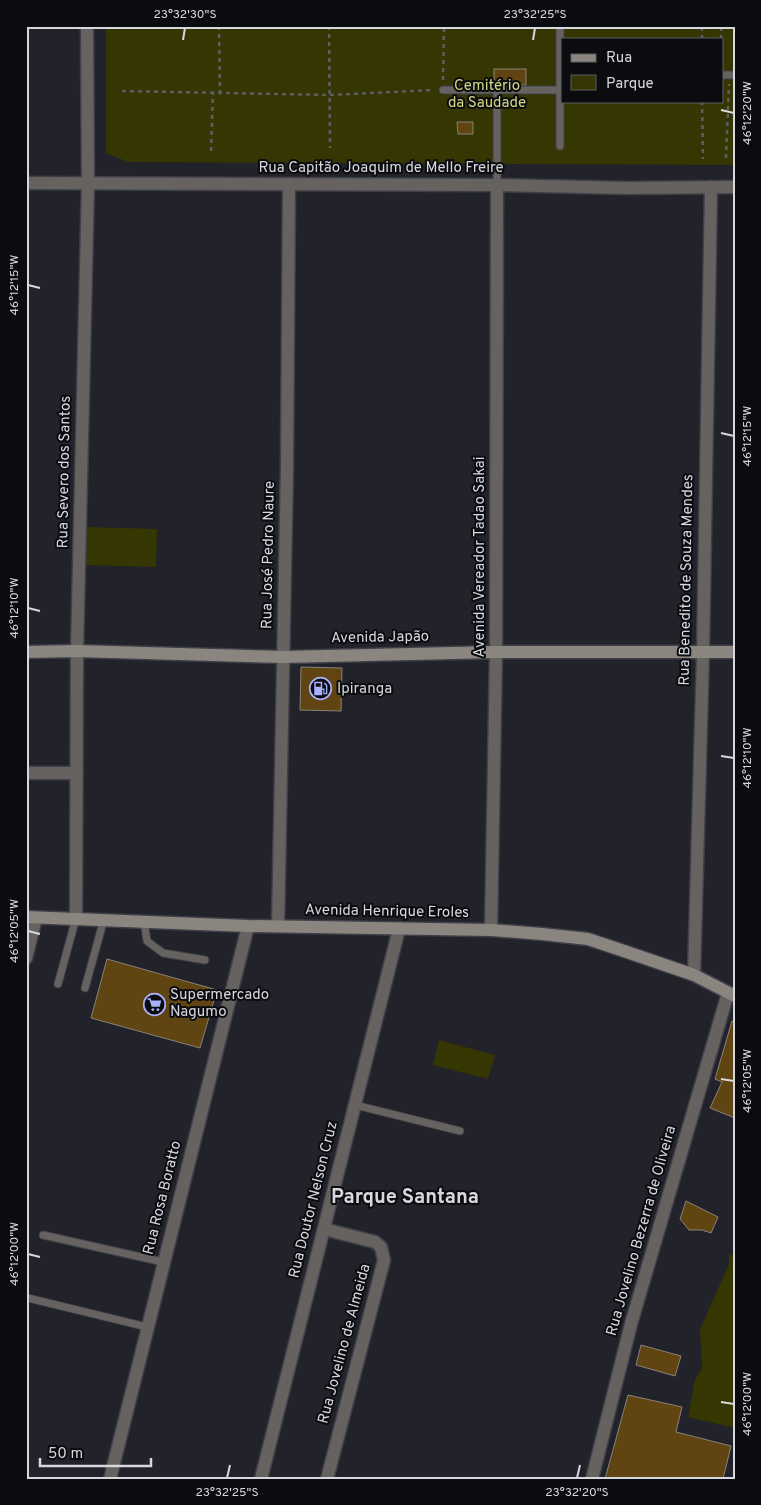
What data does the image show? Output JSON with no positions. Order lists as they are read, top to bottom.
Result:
{
  "streets": {
    "main road": ["Avenida Japão", "Avenida Henrique Eroles"],
    "street": [
      "Rua Capitão Joaquim de Mello Freire",
      "Rua Severo dos Santos",
      "Rua José Pedro Naure",
      "Avenida Vereador Tadao Sakai",
      "Rua Benedito de Souza Mendes",
      "Rua Rosa Boratto",
      "Rua Doutor Nelson Cruz",
      "Rua Jovelino Bezerra de Oliveira",
      "Rua Jovelino de Almeida"
    ]
  },
  "crossings": [
    ["Rua Capitão Joaquim de Mello Freire", "Rua Severo dos Santos"],
    ["Rua Capitão Joaquim de Mello Freire", "Rua José Pedro Naure"],
    ["Rua Capitão Joaquim de Mello Freire", "Avenida Vereador Tadao Sakai"],
    ["Rua Capitão Joaquim de Mello Freire", "Rua Benedito de Souza Mendes"],
    ["Rua Severo dos Santos", "Avenida Japão"],
    ["Rua Severo dos Santos", "Avenida Henrique Eroles"],
    ["Rua José Pedro Naure", "Avenida Japão"],
    ["Rua José Pedro Naure", "Avenida Henrique Eroles"],
    ["Avenida Vereador Tadao Sakai", "Avenida Japão"],
    ["Avenida Vereador Tadao Sakai", "Avenida Henrique Eroles"],
    ["Rua Benedito de Souza Mendes", "Avenida Japão"],
    ["Rua Benedito de Souza Mendes", "Avenida Henrique Eroles"],
    ["Avenida Henrique Eroles", "Rua Rosa Boratto"],
    ["Avenida Henrique Eroles", "Rua Doutor Nelson Cruz"],
    ["Avenida Henrique Eroles", "Rua Jovelino Bezerra de Oliveira"],
    ["Rua Doutor Nelson Cruz", "Rua Jovelino de Almeida"]
  ],
  "districts": ["Parque Santana"],
  "parks": ["Cemitério da Saudade"],
  "places": {
    "fuel station": ["Ipiranga"],
    "supermarket": ["Supermercado Nagumo"]
  },
  "legend": ["Rua", "Parque"],
  "scale_bar": "50 m",
  "coordinates": [
    "23°32'30\"S",
    "23°32'25\"S",
    "46°12'20\"W",
    "46°12'15\"W",
    "46°12'10\"W",
    "46°12'05\"W",
    "46°12'00\"W",
    "23°32'20\"S"
  ]
}
